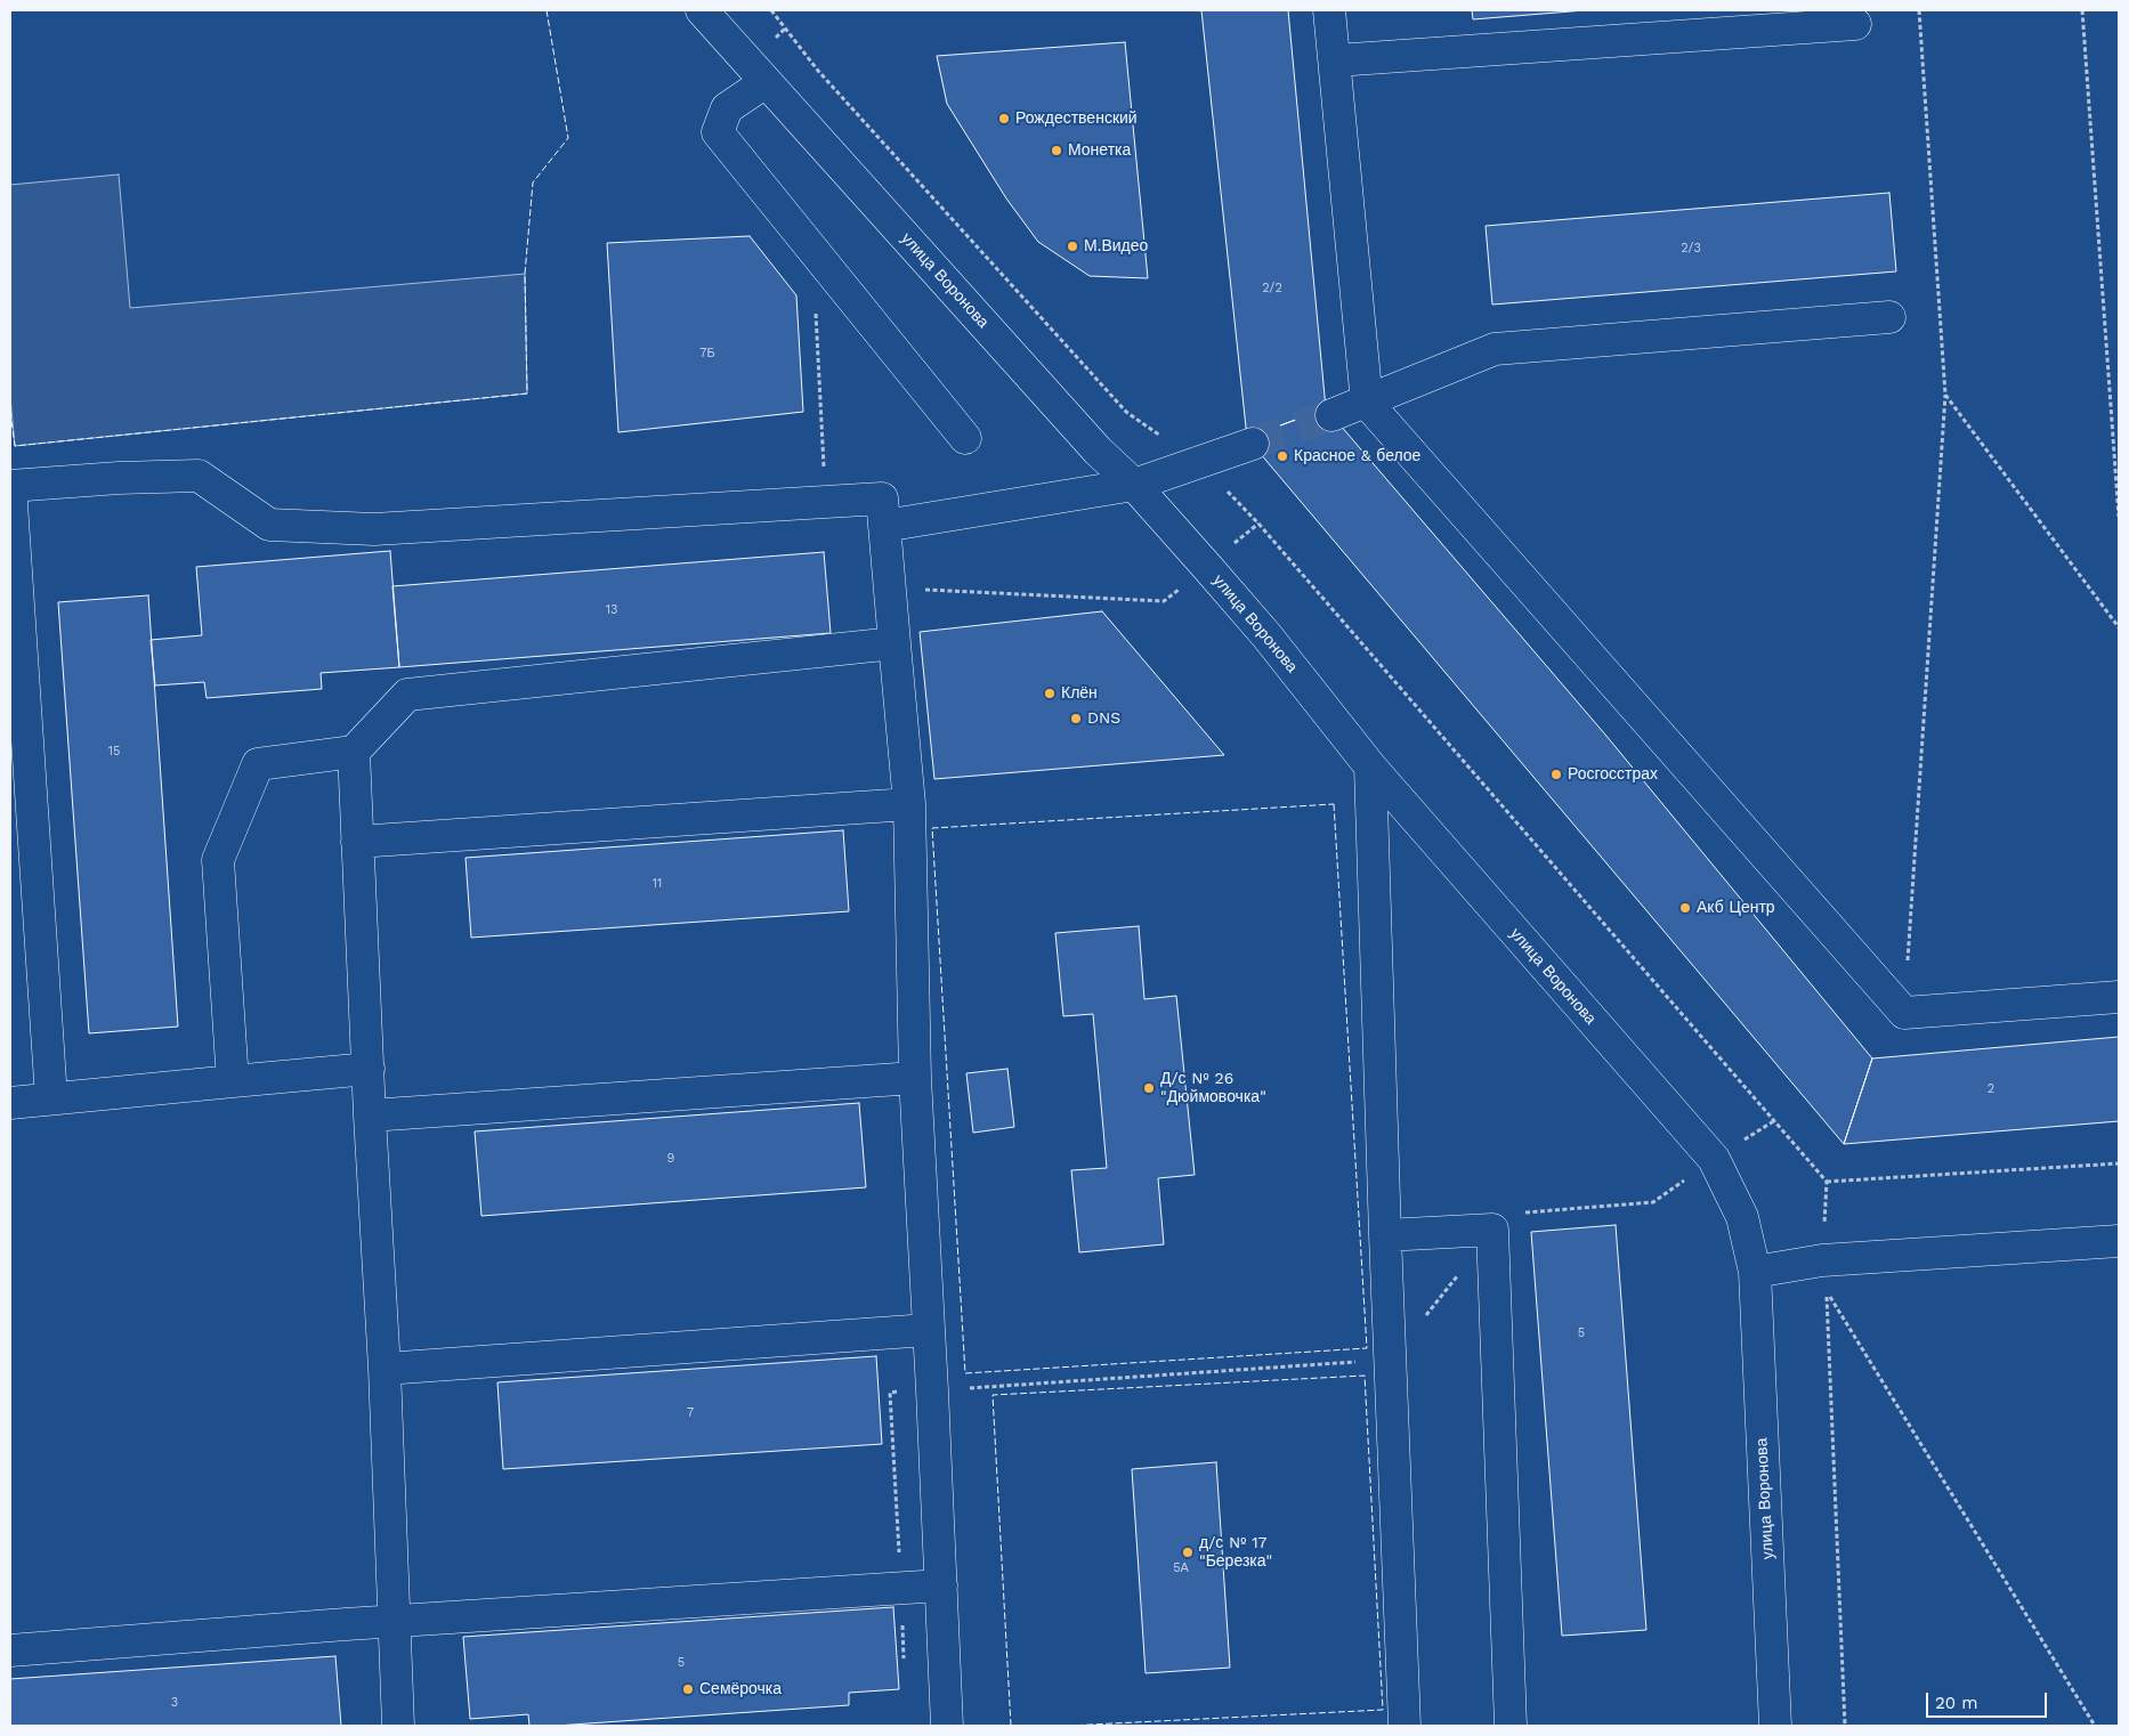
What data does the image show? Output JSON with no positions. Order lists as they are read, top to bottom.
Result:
{
  "streets": {
    "street": ["улица Воронова"]
  },
  "places": [
    "Рождественский",
    "Монетка",
    "М.Видео",
    "Красное & белое",
    "Клён",
    "DNS",
    "Росгосстрах",
    "Акб Центр",
    "Д/с № 26 \"Дюймовочка\"",
    "д/с № 17 \"Березка\"",
    "Семёрочка"
  ],
  "house_numbers": [
    "2/3",
    "2/2",
    "7Б",
    "13",
    "15",
    "11",
    "2",
    "9",
    "5",
    "7",
    "5А",
    "5",
    "3"
  ],
  "scale_bar": "20 m"
}
